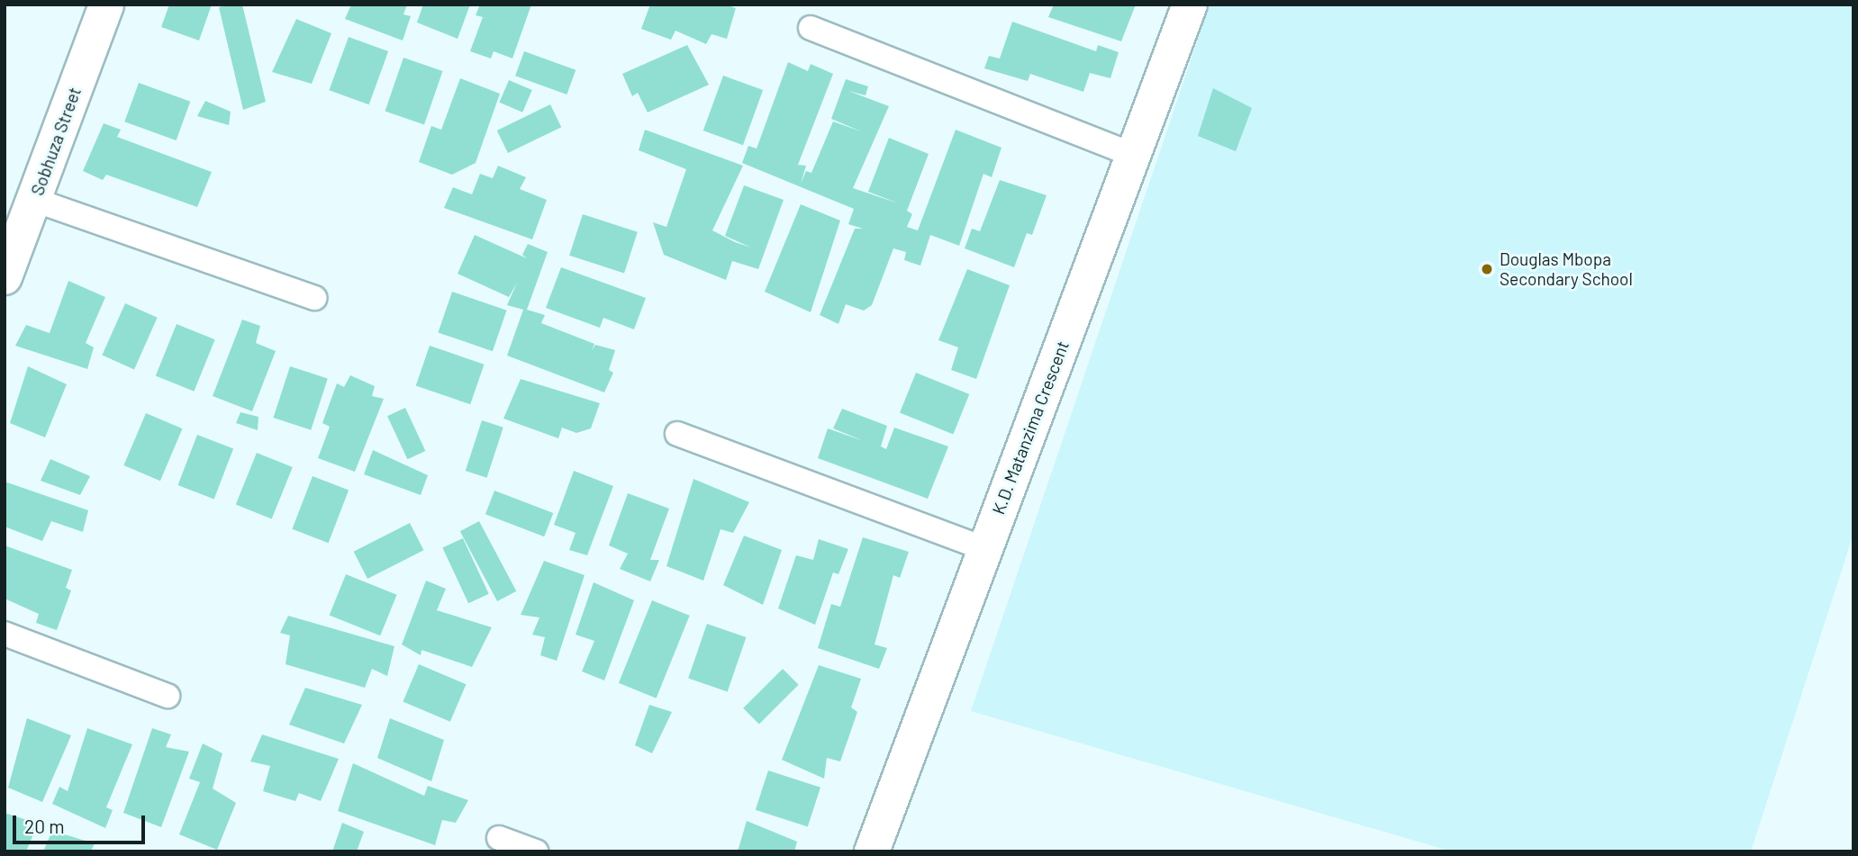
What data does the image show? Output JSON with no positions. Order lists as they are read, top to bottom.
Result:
{
  "streets": {
    "street": ["Sobhuza Street", "K.D. Matanzima Crescent"]
  },
  "places": ["Douglas Mbopa Secondary School"],
  "scale_bar": "20 m"
}
